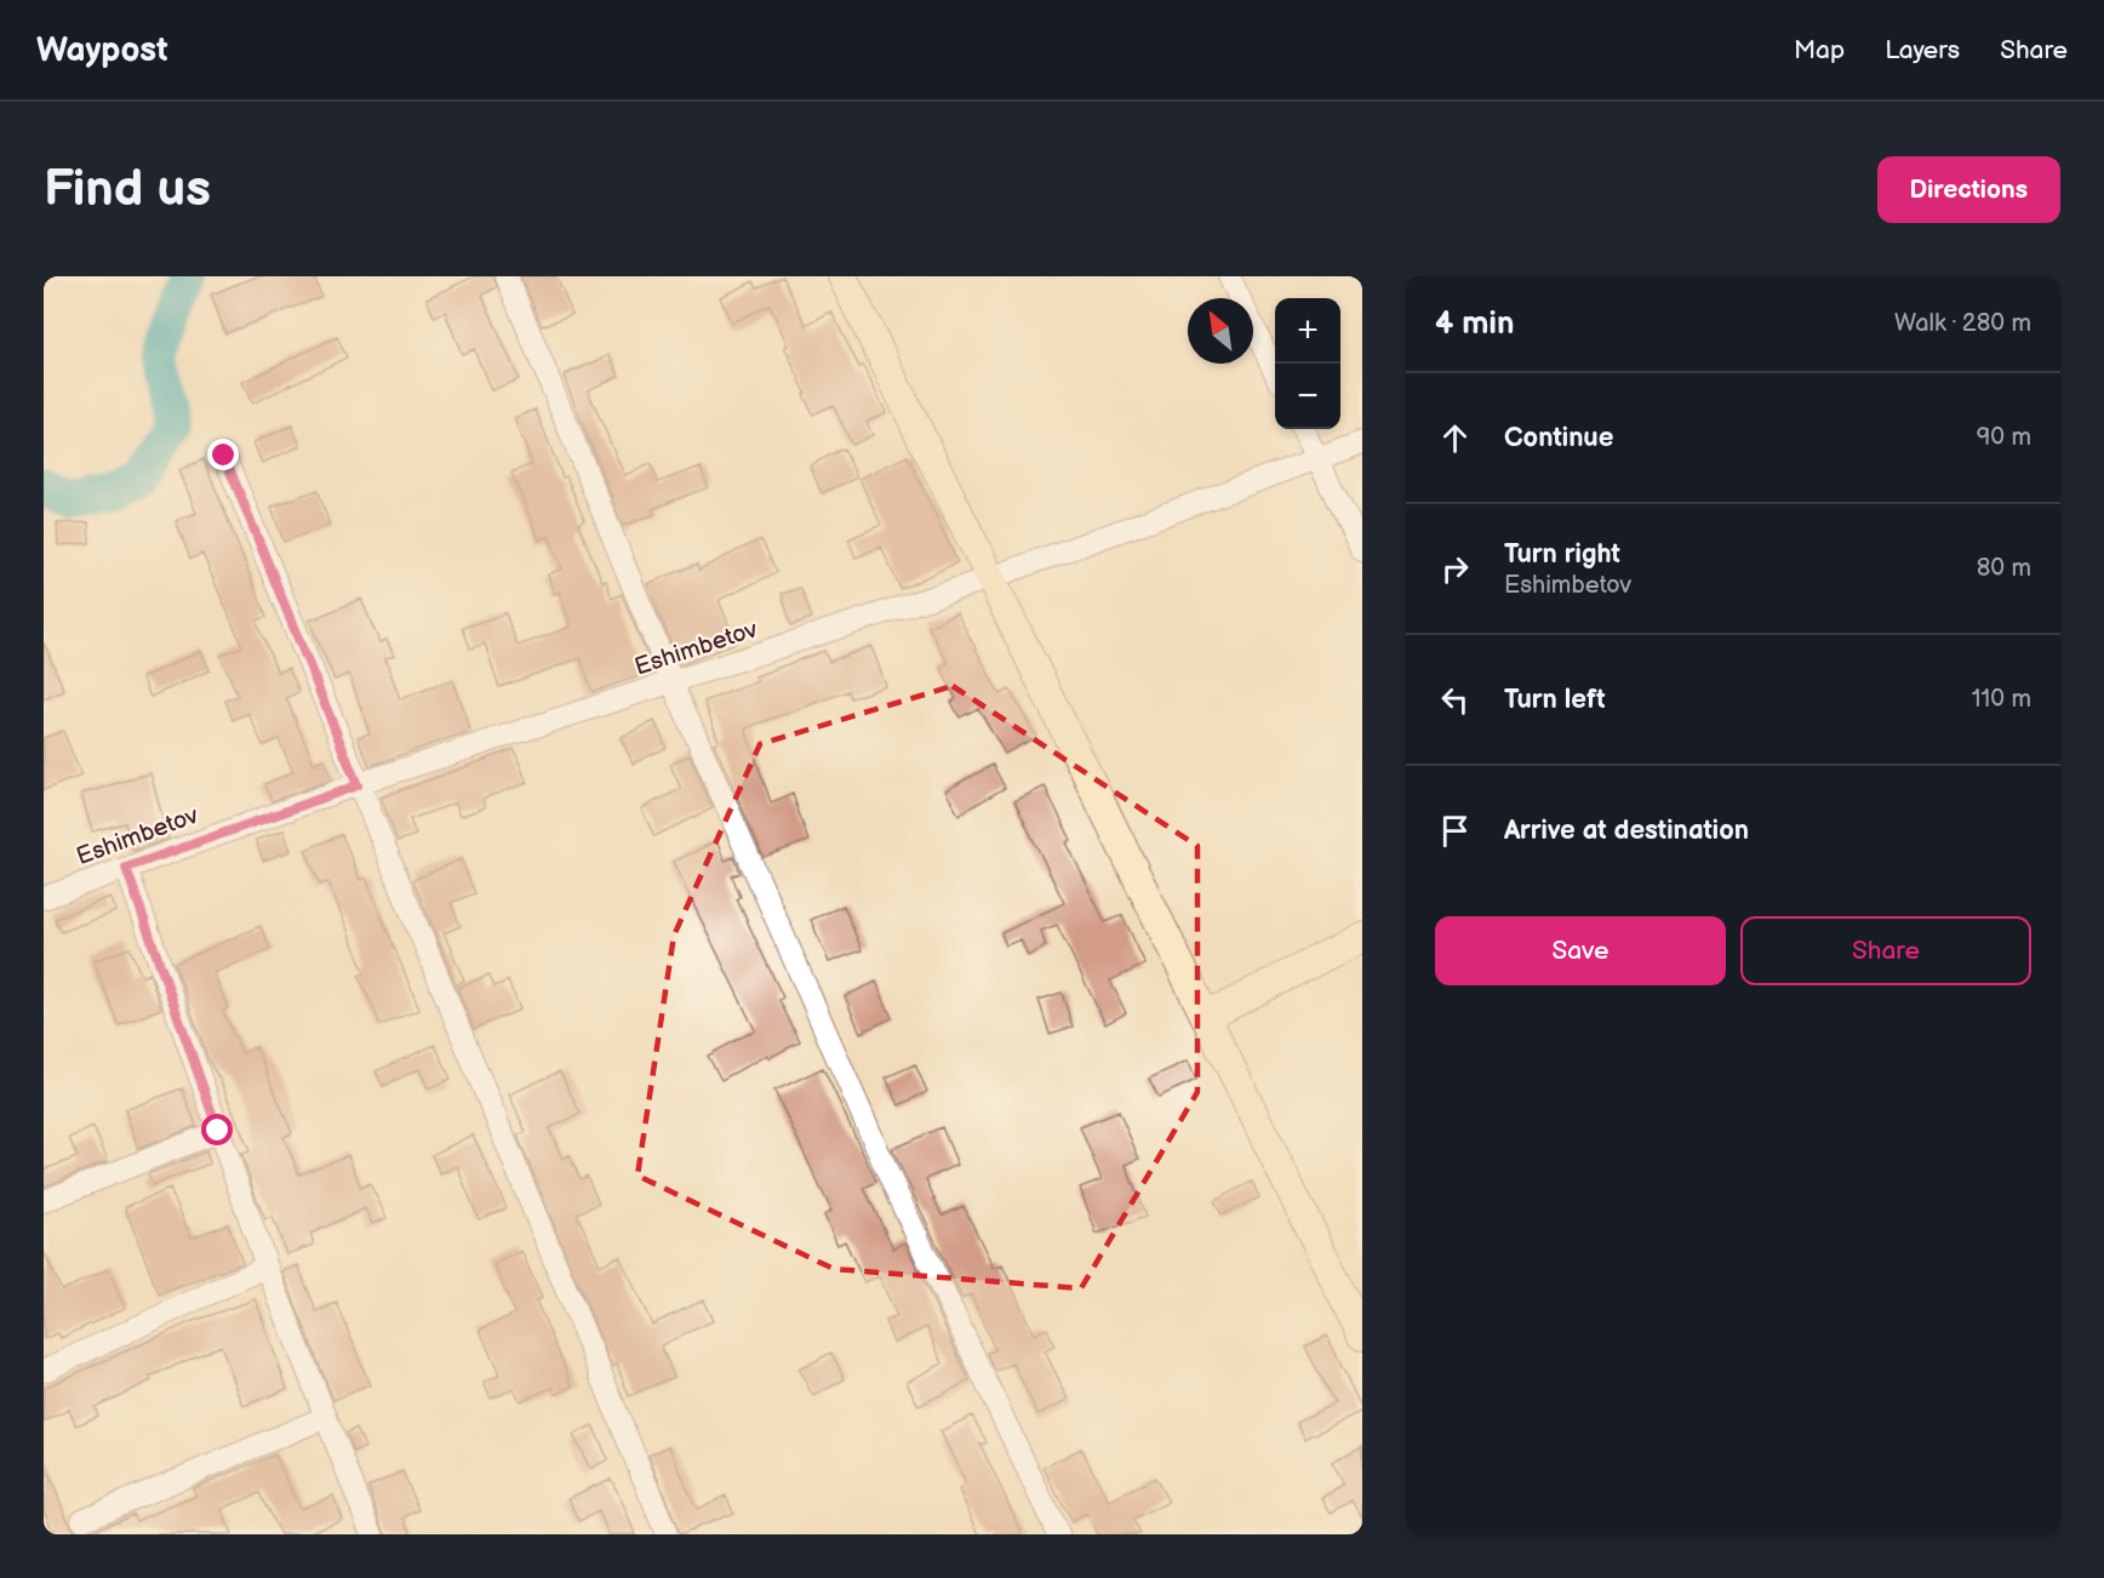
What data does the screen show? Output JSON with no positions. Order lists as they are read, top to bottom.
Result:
{
  "streets": {
    "street": ["Eshimbetov"]
  },
  "north": "top left",
  "page": {
    "header": "Waypost",
    "nav": ["Map", "Layers", "Share"],
    "buttons": [
      "Directions",
      ["Save", "Share"]
    ],
    "title": "Find us",
    "heading": ["4 min", "Walk · 280 m"],
    "map_buttons": ["+", "−"],
    "list": [
      ["Continue", "90 m"],
      ["Turn right", "Eshimbetov", "80 m"],
      ["Turn left", "110 m"],
      "Arrive at destination"
    ]
  }
}
